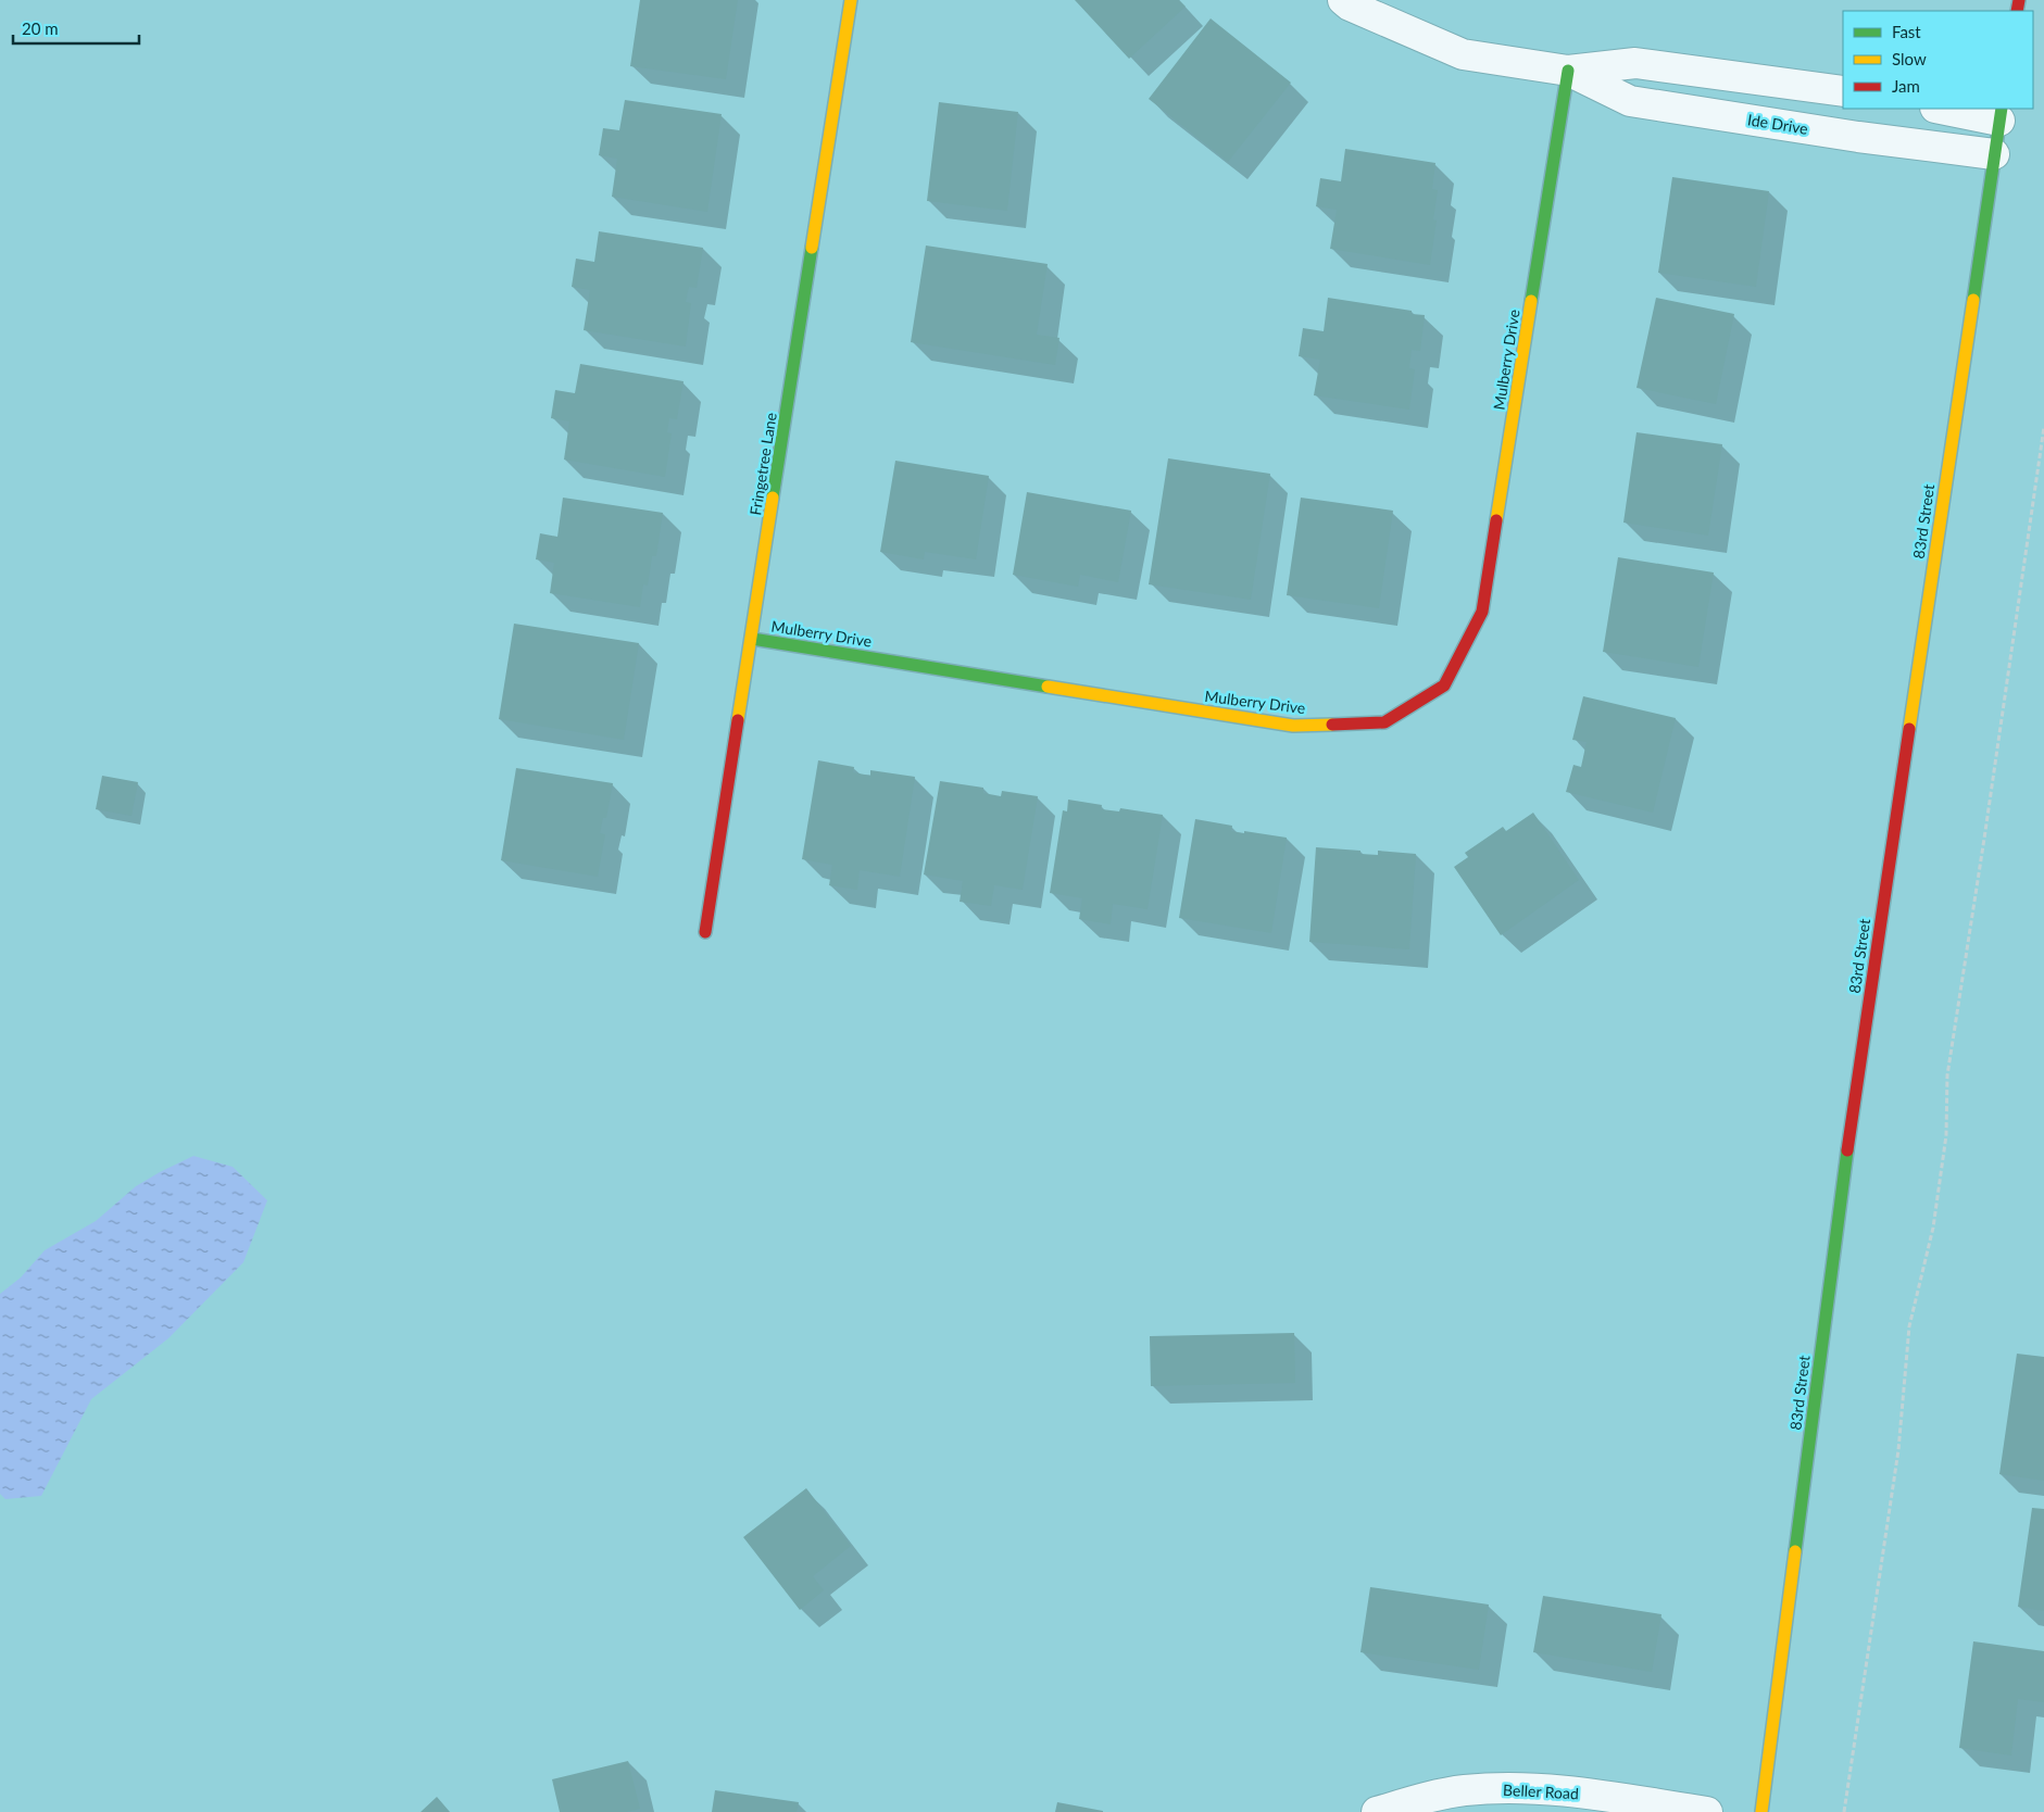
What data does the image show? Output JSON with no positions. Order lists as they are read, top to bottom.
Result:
{
  "streets": {
    "street": [
      "Ide Drive",
      "Mulberry Drive",
      "Fringetree Lane",
      "83rd Street",
      "Beller Road"
    ]
  },
  "crossings": [
    ["Ide Drive", "Mulberry Drive"],
    ["Ide Drive", "83rd Street"],
    ["Mulberry Drive", "Fringetree Lane"]
  ],
  "legend": ["Fast", "Slow", "Jam"],
  "scale_bar": "20 m"
}
